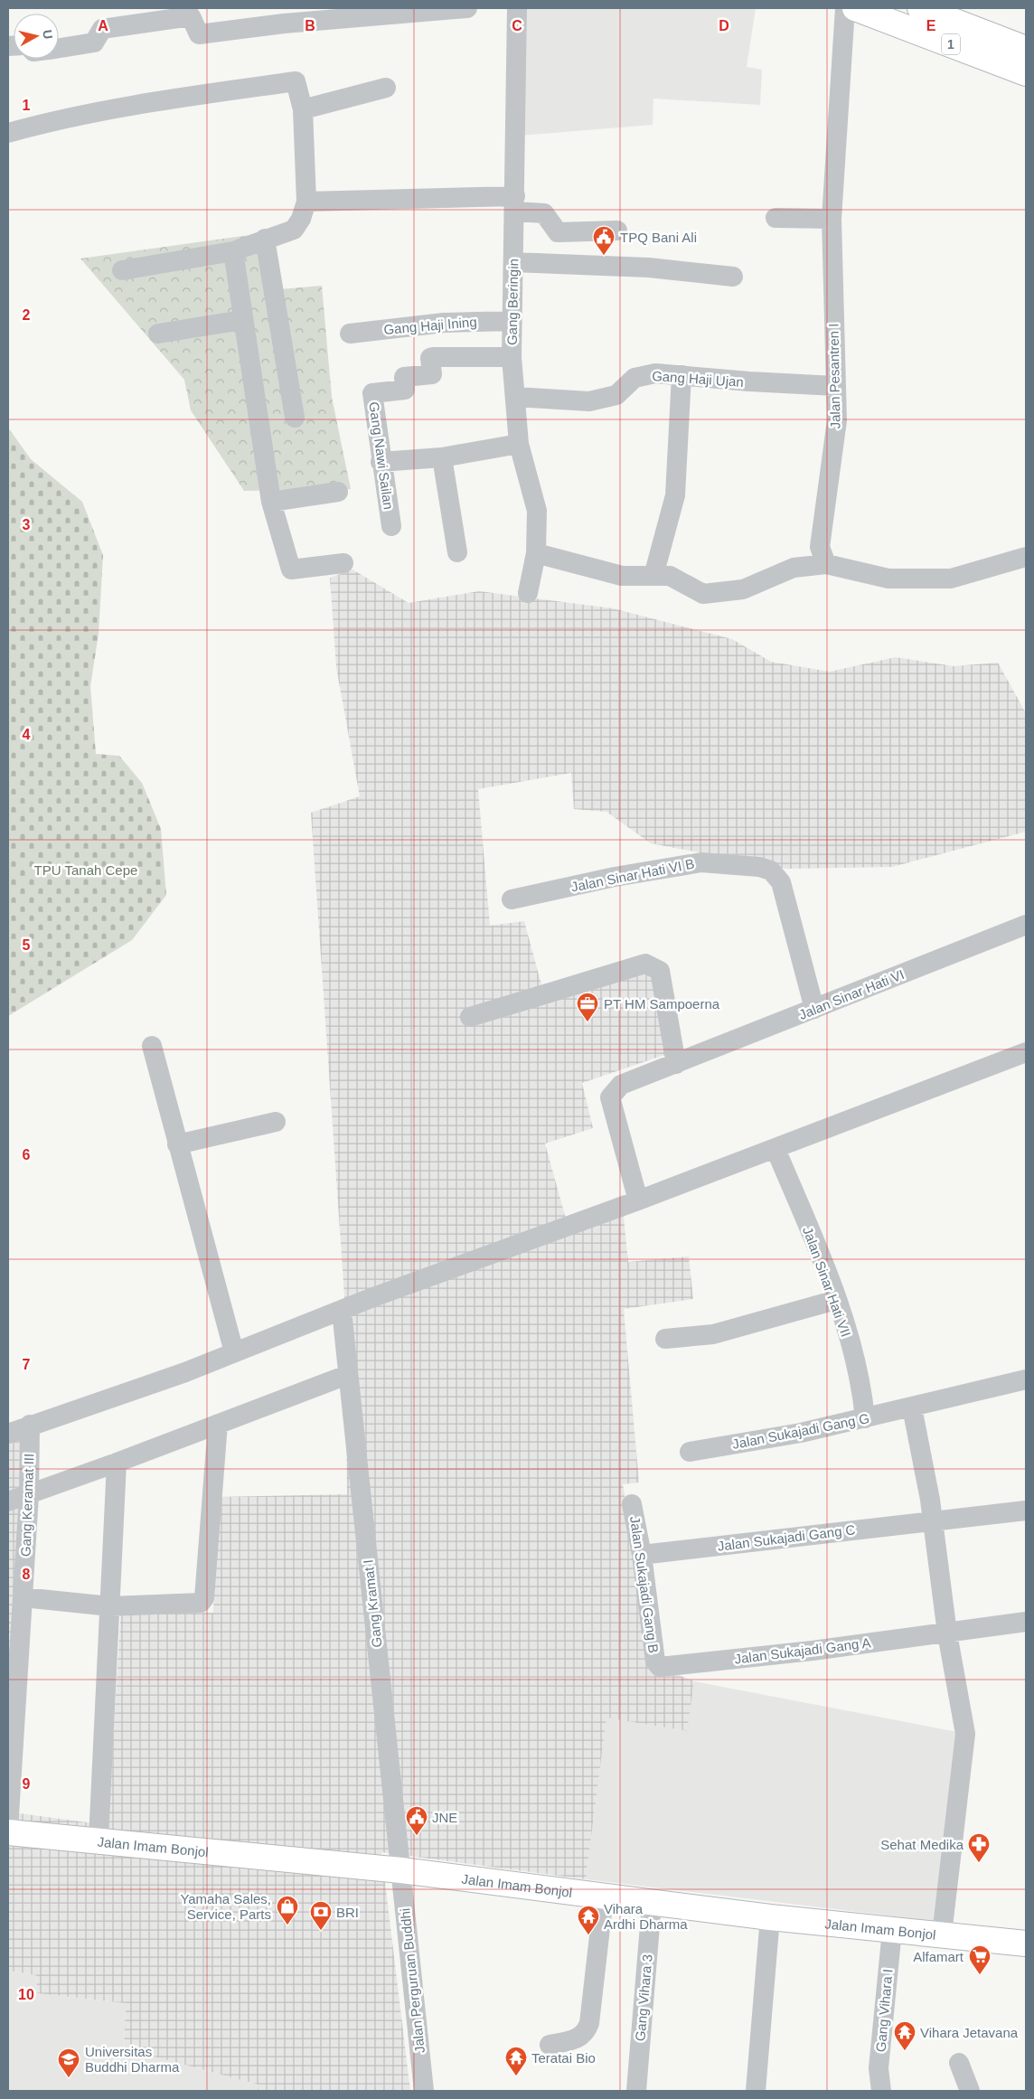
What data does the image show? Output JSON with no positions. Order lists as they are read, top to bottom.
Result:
{
  "streets": {
    "main road": ["1", "Jalan Imam Bonjol"],
    "street": [
      "Gang Beringin",
      "Gang Haji Ining",
      "Jalan Pesantren I",
      "Gang Haji Ujan",
      "Gang Nawi Sailan",
      "Jalan Sinar Hati VI B",
      "Jalan Sinar Hati VI",
      "Jalan Sinar Hati VII",
      "Jalan Sukajadi Gang G",
      "Gang Keramat III",
      "Jalan Sukajadi Gang C",
      "Jalan Sukajadi Gang B",
      "Gang Kramat I",
      "Jalan Sukajadi Gang A",
      "Jalan Perguruan Buddhi",
      "Gang Vihara 3",
      "Gang Vihara I"
    ]
  },
  "crossings": [
    ["Gang Beringin", "Gang Haji Ining"],
    ["Gang Beringin", "Gang Haji Ujan"],
    ["Gang Beringin", "Gang Nawi Sailan"],
    ["Jalan Pesantren I", "Gang Haji Ujan"],
    ["Jalan Sinar Hati VI B", "Jalan Sinar Hati VI"],
    ["Jalan Sinar Hati VII", "Jalan Sukajadi Gang G"],
    ["Gang Keramat III", "Jalan Imam Bonjol"],
    ["Jalan Sukajadi Gang C", "Jalan Sukajadi Gang B"],
    ["Jalan Sukajadi Gang B", "Jalan Sukajadi Gang A"],
    ["Gang Kramat I", "Jalan Imam Bonjol"],
    ["Gang Kramat I", "Jalan Perguruan Buddhi"],
    ["Jalan Imam Bonjol", "Jalan Perguruan Buddhi"],
    ["Jalan Imam Bonjol", "Gang Vihara 3"],
    ["Jalan Imam Bonjol", "Gang Vihara I"]
  ],
  "parks": ["TPU Tanah Cepe"],
  "places": {
    "public building": ["TPQ Bani Ali", "JNE"],
    "office": ["PT HM Sampoerna"],
    "pharmacy": ["Sehat Medika"],
    "shop": ["Yamaha Sales, Service, Parts"],
    "bank": ["BRI"],
    "temple": ["Vihara Ardhi Dharma", "Vihara Jetavana", "Teratai Bio"],
    "supermarket": ["Alfamart"],
    "school or university": ["Universitas Buddhi Dharma"]
  },
  "north": "right",
  "grid": {
    "columns": [
      "A",
      "B",
      "C",
      "D",
      "E"
    ],
    "rows": [
      "1",
      "2",
      "3",
      "4",
      "5",
      "6",
      "7",
      "8",
      "9",
      "10"
    ]
  }
}
